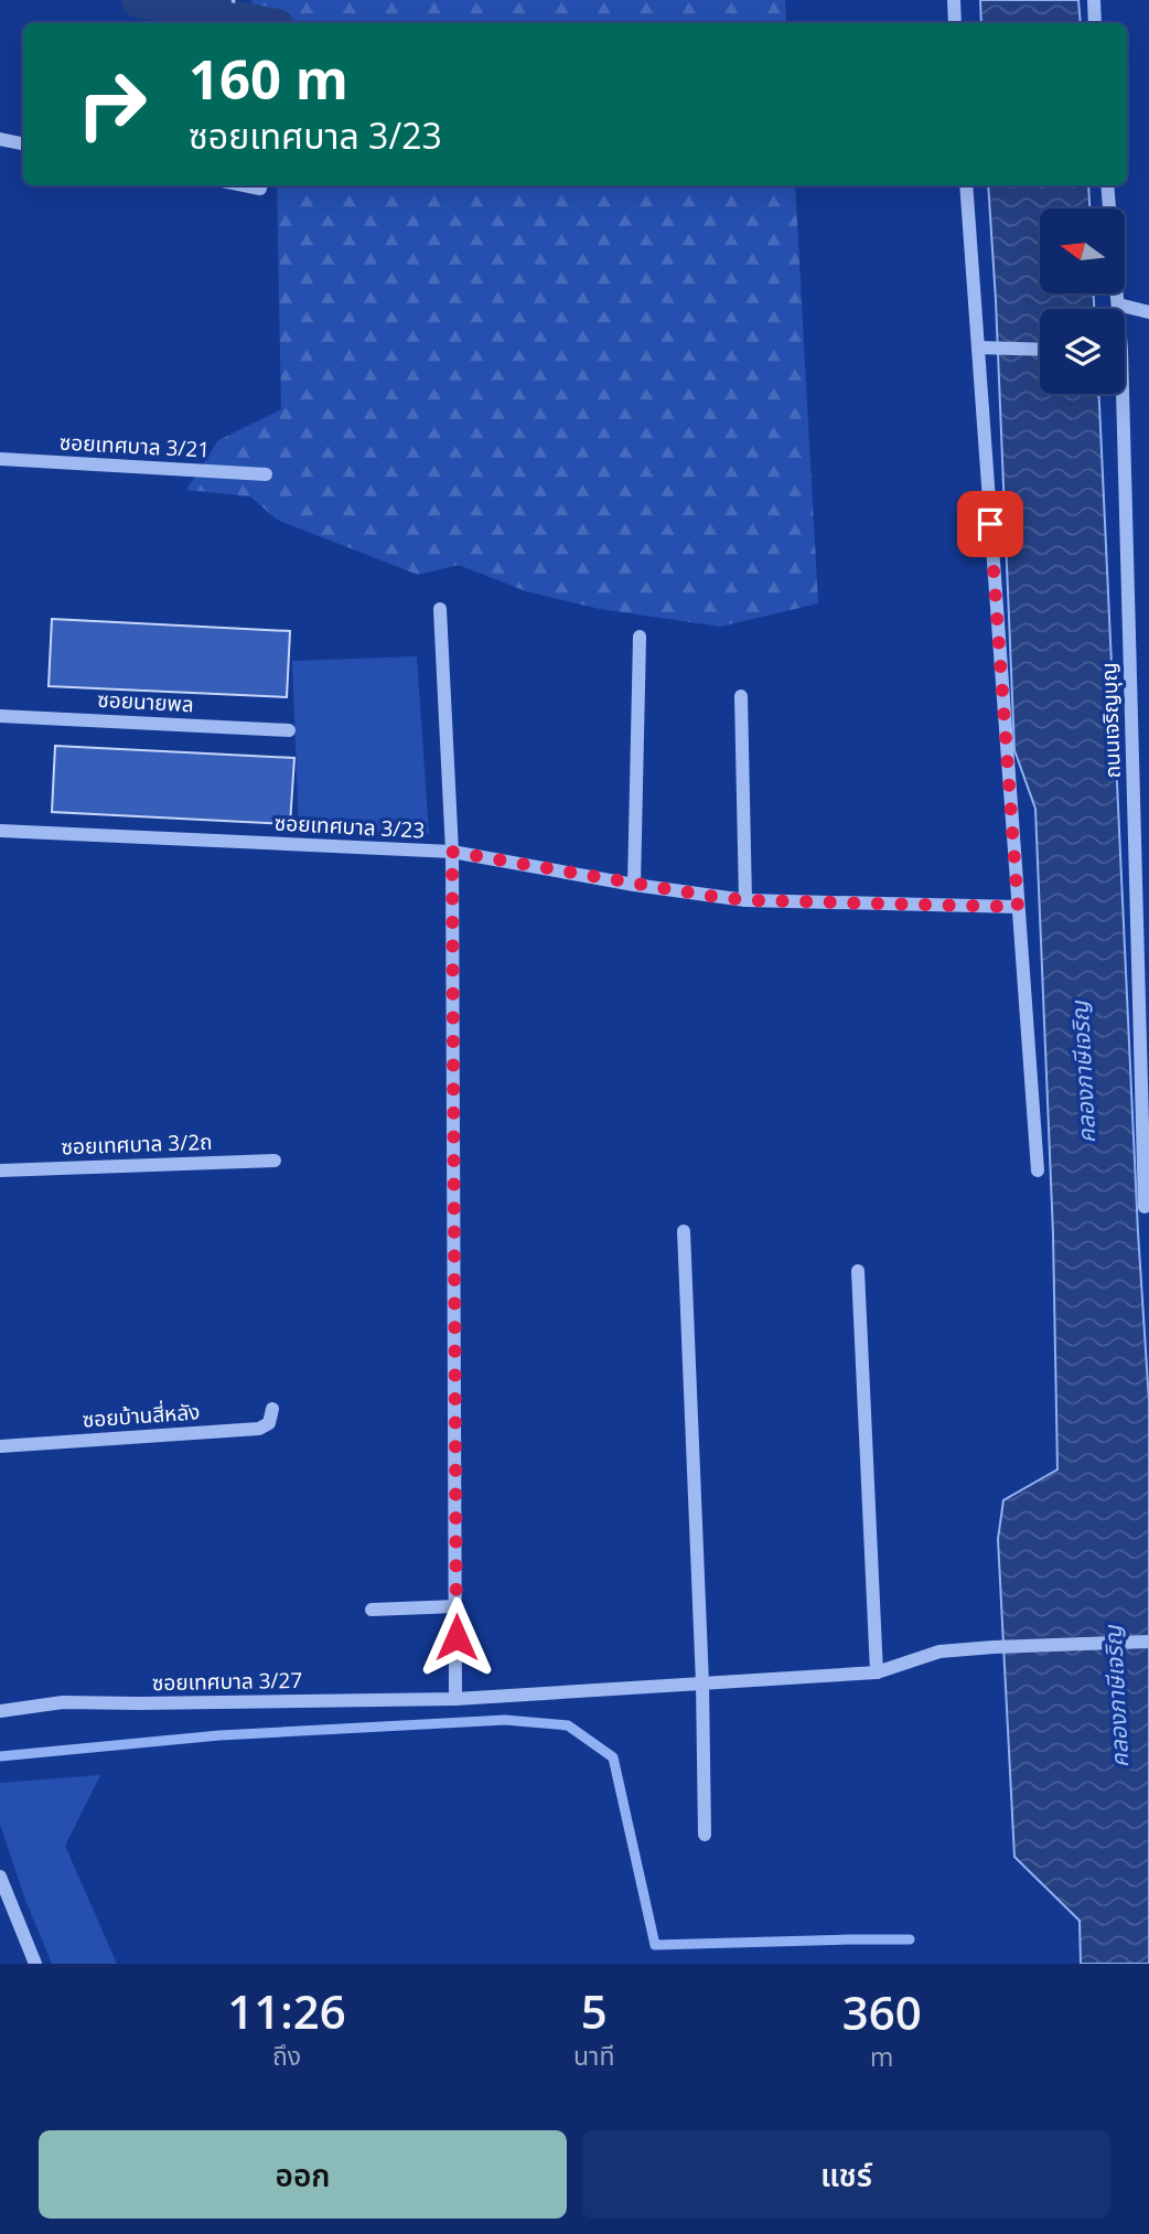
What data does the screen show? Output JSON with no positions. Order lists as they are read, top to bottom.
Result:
{
  "streets": {
    "street": [
      "ซอยเทศบาล 3/21",
      "ซอยนายพล",
      "ถนนเจริญบุญ",
      "ซอยเทศบาล 3/23",
      "ซอยเทศบาล 3/2ถ",
      "ซอยบ้านสี่หลัง",
      "ซอยเทศบาล 3/27"
    ]
  },
  "water": ["คลองภาษีเจริญ"],
  "north": "left",
  "page": {
    "turn": ["160 m", "ซอยเทศบาล 3/23"],
    "eta": [
      "11:26",
      "ถึง",
      "5",
      "นาที",
      "360",
      "m"
    ],
    "buttons": ["ออก", "แชร์"]
  }
}
